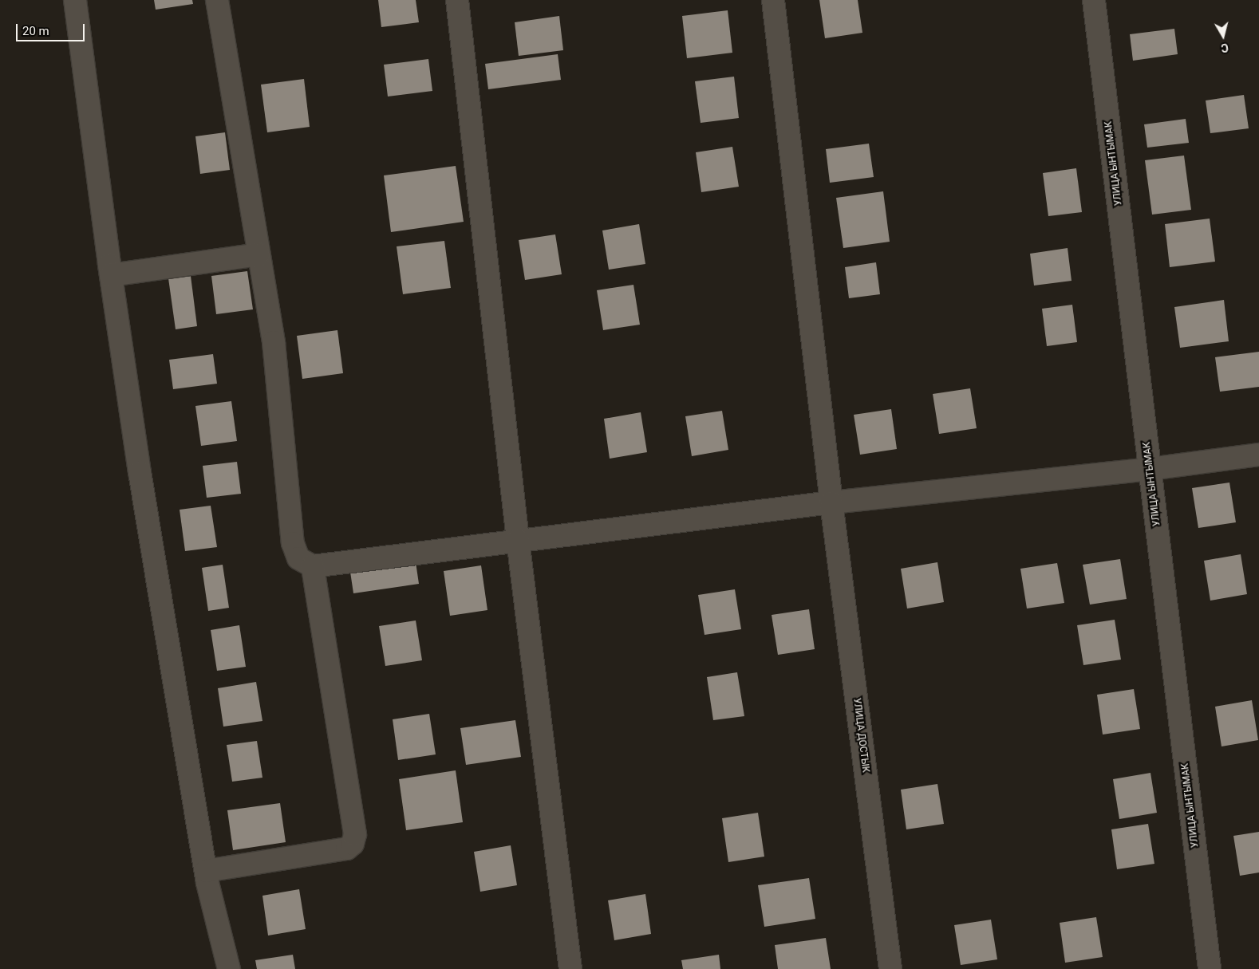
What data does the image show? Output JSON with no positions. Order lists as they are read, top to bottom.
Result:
{
  "streets": {
    "street": ["УЛИЦА ЫНТЫМАК", "УЛИЦА ДОСТЫК"]
  },
  "scale_bar": "20 m",
  "north": "bottom"
}
